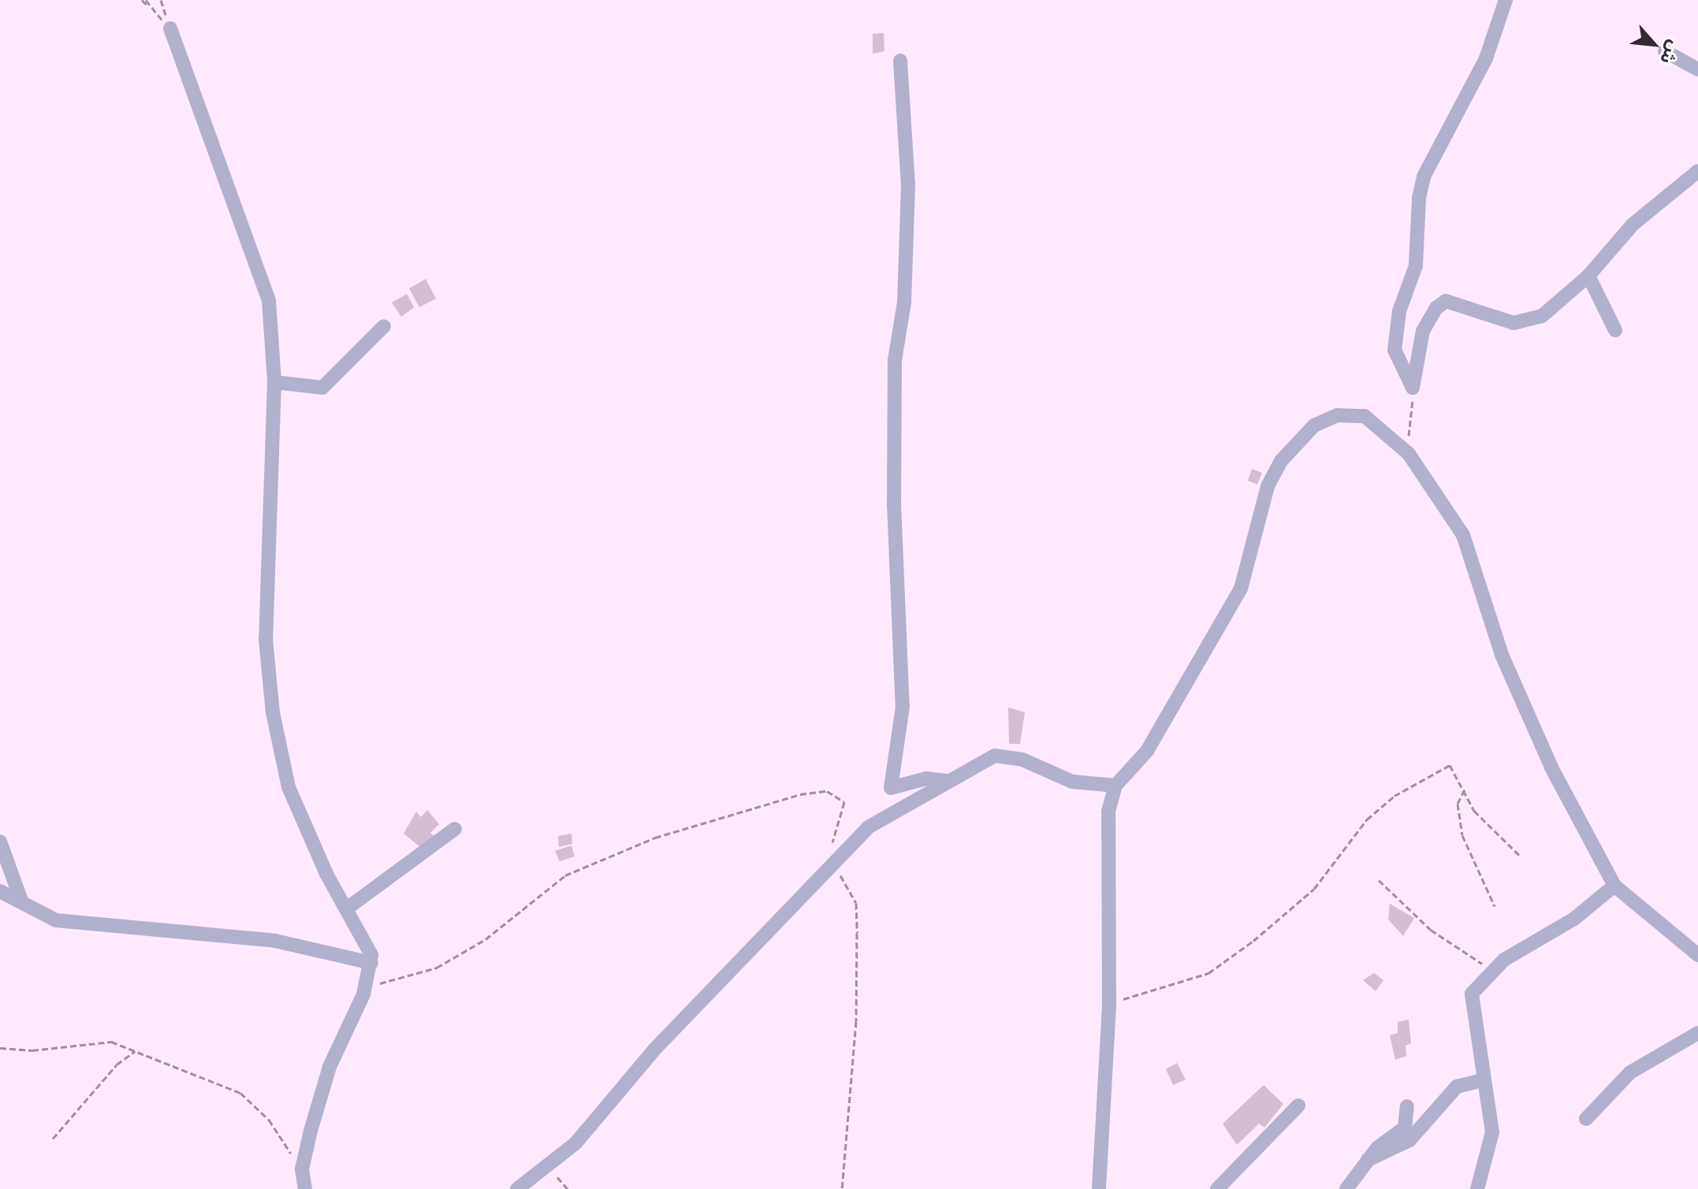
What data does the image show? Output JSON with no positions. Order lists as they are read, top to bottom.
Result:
{
  "north": "bottom right"
}
